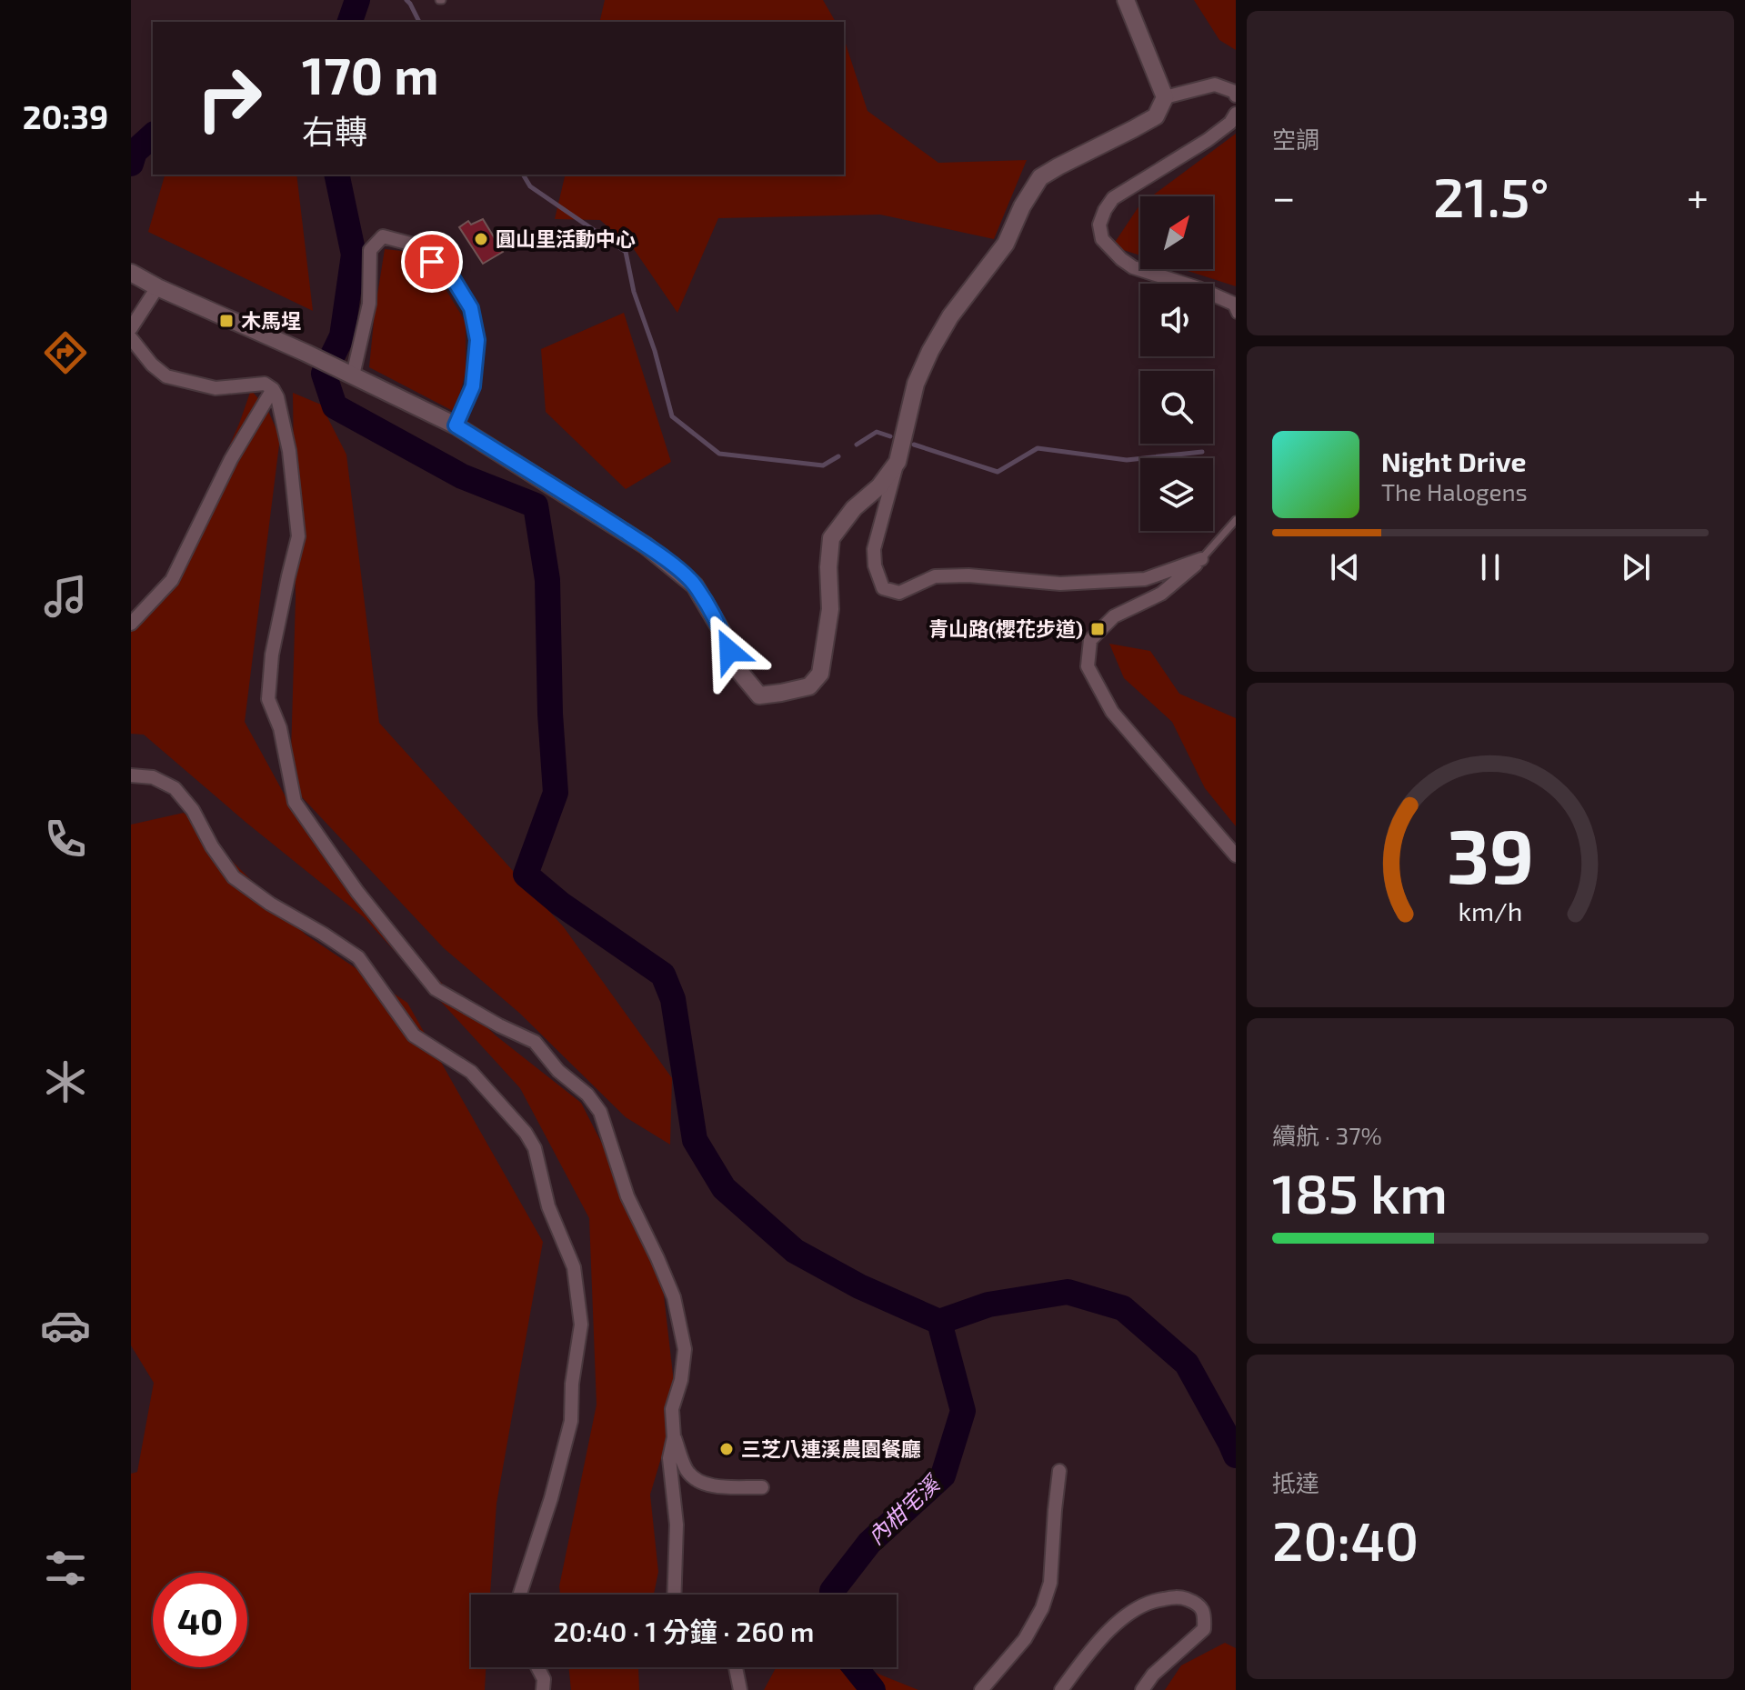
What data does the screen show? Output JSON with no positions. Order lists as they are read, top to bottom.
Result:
{
  "water": ["內柑宅溪"],
  "places": {
    "other": ["圓山里活動中心", "三芝八連溪農園餐廳"],
    "transit": ["木馬埕", "青山路(櫻花步道)"]
  },
  "north": "top right",
  "page": {
    "tabs": "20:39",
    "tile": [
      "空調",
      ["續航 · 37%", "185 km"],
      ["抵達", "20:40"]
    ],
    "turn": ["170 m", "右轉"],
    "heat": ["−", "21.5°", "+"],
    "song": ["Night Drive", "The Halogens"],
    "limit": "40",
    "trip": "20:40 · 1 分鐘 · 260 m",
    "gauge": ["39", "km/h"]
  }
}
